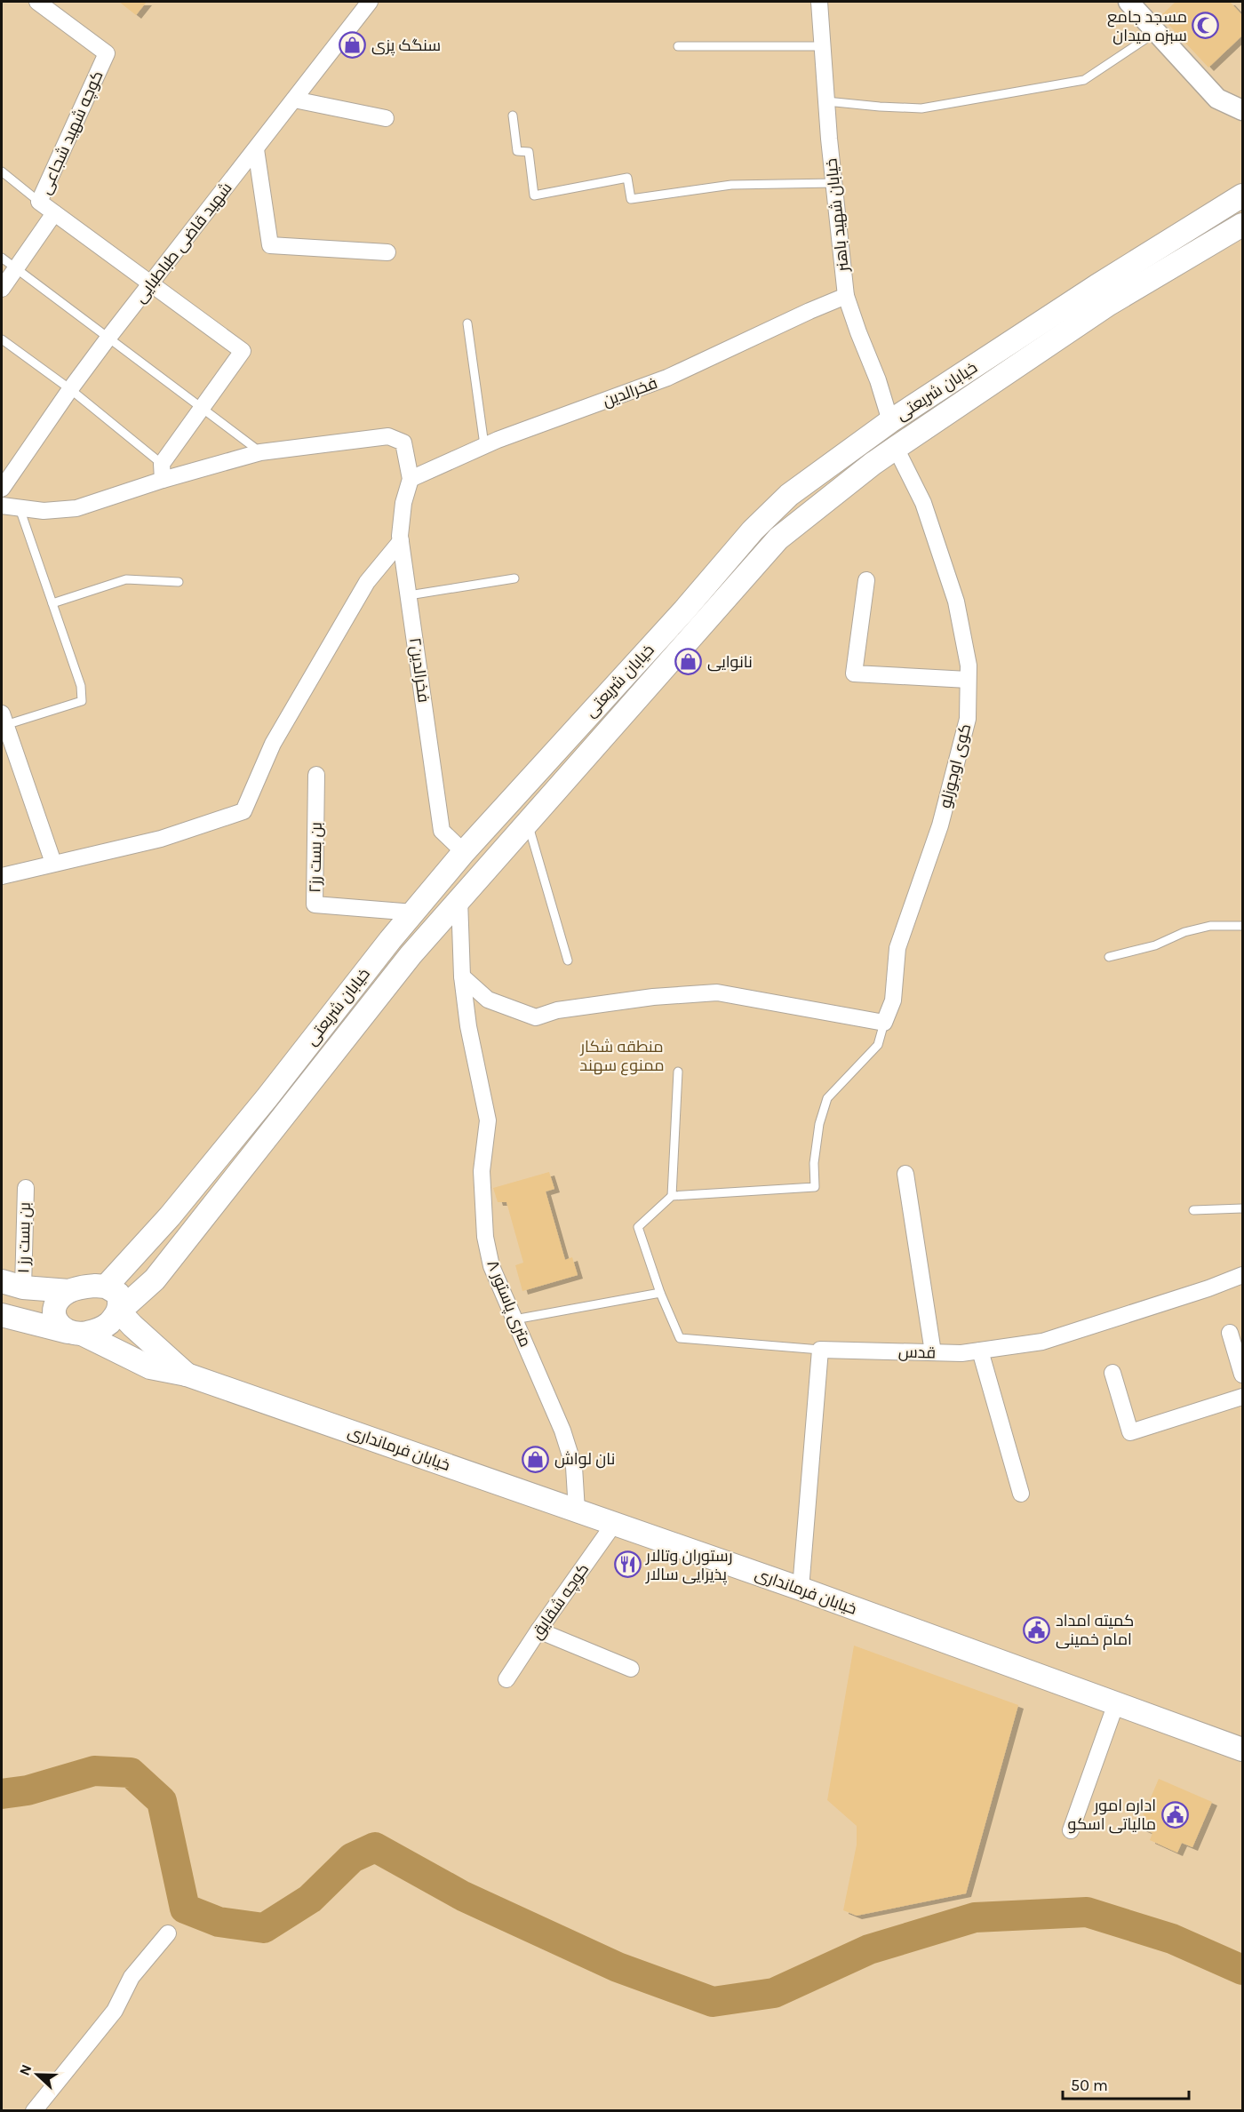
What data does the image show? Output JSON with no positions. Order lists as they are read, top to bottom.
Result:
{
  "streets": {
    "main road": ["خیابان شریعتی", "خیابان فرمانداری"],
    "street": [
      "کوچه شهید شجاعی",
      "خیابان شهید باهنر",
      "شهید قاضی طباطبایی",
      "فخرالدین",
      "فخرالدین۲",
      "کوی اوجوزلو",
      "بن بست رز۲",
      "بن بست رز ۱",
      "۸ متری پاستور",
      "قدس",
      "کوچه شقایق"
    ]
  },
  "crossings": [
    ["خیابان شهید باهنر", "خیابان شریعتی"],
    ["خیابان شهید باهنر", "فخرالدین"],
    ["خیابان شریعتی", "فخرالدین۲"],
    ["خیابان شریعتی", "کوی اوجوزلو"],
    ["خیابان شریعتی", "بن بست رز۲"],
    ["خیابان شریعتی", "۸ متری پاستور"],
    ["خیابان شریعتی", "خیابان فرمانداری"],
    ["فخرالدین", "فخرالدین۲"],
    ["۸ متری پاستور", "خیابان فرمانداری"],
    ["خیابان فرمانداری", "کوچه شقایق"]
  ],
  "parks": ["منطقه شکار ممنوع سهند"],
  "places": {
    "mosque": ["مسجد جامع سبزه میدان"],
    "shop": ["سنگک پزی", "نانوایی", "نان لواش"],
    "restaurant": ["رستوران وتالار پذیرایی سالار"],
    "public building": ["کمیته امداد امام خمینی", "اداره امور مالیاتی اسکو"]
  },
  "scale_bar": "50 m",
  "north": "left"
}
